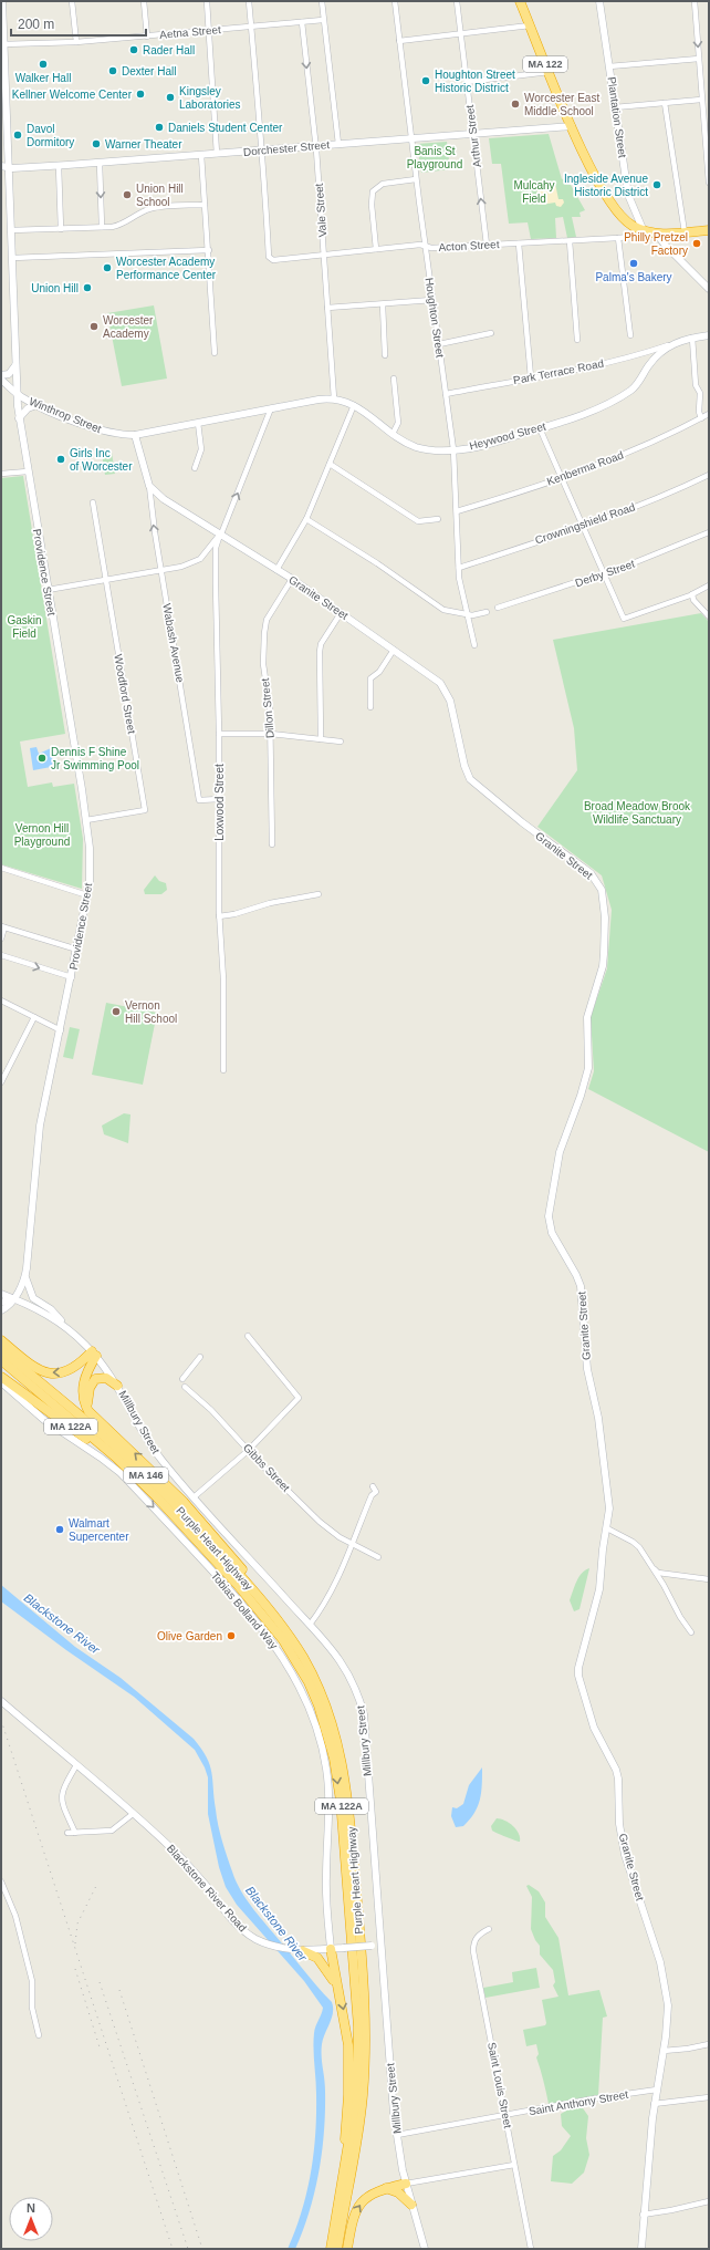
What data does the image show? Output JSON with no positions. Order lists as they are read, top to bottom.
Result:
{
  "streets": {
    "highway": [
      "MA 122",
      "MA 122A",
      "MA 146",
      "Purple Heart Highway"
    ],
    "street": [
      "Aetna Street",
      "Plantation Street",
      "Arthur Street",
      "Dorchester Street",
      "Vale Street",
      "Acton Street",
      "Houghton Street",
      "Park Terrace Road",
      "Winthrop Street",
      "Heywood Street",
      "Kenberma Road",
      "Crowningshield Road",
      "Providence Street",
      "Derby Street",
      "Granite Street",
      "Wabash Avenue",
      "Woodford Street",
      "Dillon Street",
      "Loxwood Street",
      "Millbury Street",
      "Gibbs Street",
      "Tobias Bolland Way",
      "Blackstone River Road",
      "Saint Louis Street",
      "Saint Anthony Street"
    ]
  },
  "crossings": [
    ["Aetna Street", "Vale Street"],
    ["Aetna Street", "Providence Street"],
    ["MA 122", "Plantation Street"],
    ["MA 122", "Dorchester Street"],
    ["MA 122", "Acton Street"],
    ["Plantation Street", "Acton Street"],
    ["Arthur Street", "Dorchester Street"],
    ["Arthur Street", "Acton Street"],
    ["Dorchester Street", "Vale Street"],
    ["Dorchester Street", "Acton Street"],
    ["Dorchester Street", "Houghton Street"],
    ["Dorchester Street", "Providence Street"],
    ["Vale Street", "Acton Street"],
    ["Vale Street", "Heywood Street"],
    ["Acton Street", "Houghton Street"],
    ["Houghton Street", "Park Terrace Road"],
    ["Houghton Street", "Heywood Street"],
    ["Houghton Street", "Kenberma Road"],
    ["Houghton Street", "Crowningshield Road"],
    ["Park Terrace Road", "Heywood Street"],
    ["Winthrop Street", "Heywood Street"],
    ["Winthrop Street", "Providence Street"],
    ["Providence Street", "Woodford Street"],
    ["Providence Street", "Millbury Street"],
    ["Granite Street", "Wabash Avenue"],
    ["Granite Street", "Dillon Street"],
    ["Granite Street", "Loxwood Street"],
    ["Granite Street", "Saint Anthony Street"],
    ["Wabash Avenue", "Loxwood Street"],
    ["Millbury Street", "MA 122A"],
    ["Millbury Street", "Blackstone River Road"],
    ["Millbury Street", "Saint Anthony Street"],
    ["MA 122A", "Purple Heart Highway"],
    ["Tobias Bolland Way", "Blackstone River Road"],
    ["Saint Louis Street", "Saint Anthony Street"]
  ],
  "one_way": ["Arthur Street", "Tobias Bolland Way"],
  "water": ["Blackstone River"],
  "parks": [
    "Banis St Playground",
    "Mulcahy Field",
    "Gaskin Field",
    "Broad Meadow Brook Wildlife Sanctuary",
    "Vernon Hill Playground"
  ],
  "places": [
    "Rader Hall",
    "Walker Hall",
    "Dexter Hall",
    "Houghton Street Historic District",
    "Kellner Welcome Center",
    "Kingsley Laboratories",
    "Worcester East Middle School",
    "Daniels Student Center",
    "Davol Dormitory",
    "Warner Theater",
    "Ingleside Avenue Historic District",
    "Union Hill School",
    "Philly Pretzel Factory",
    "Palma's Bakery",
    "Worcester Academy Performance Center",
    "Union Hill",
    "Worcester Academy",
    "Girls Inc of Worcester",
    "Dennis F Shine Jr Swimming Pool",
    "Vernon Hill School",
    "Walmart Supercenter",
    "Olive Garden"
  ],
  "scale_bar": "200 m",
  "north": "top"
}
